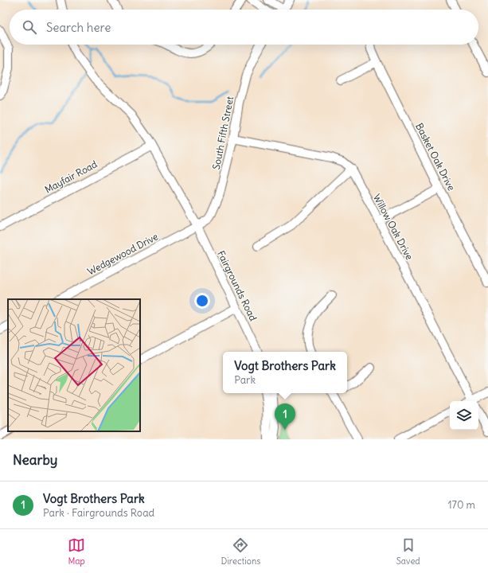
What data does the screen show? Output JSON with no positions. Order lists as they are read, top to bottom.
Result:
{
  "streets": {
    "street": [
      "South Fifth Street",
      "Basket Oak Drive",
      "Mayfair Road",
      "Willow Oak Drive",
      "Wedgewood Drive",
      "Fairgrounds Road"
    ]
  },
  "crossings": [
    ["South Fifth Street", "Willow Oak Drive"],
    ["South Fifth Street", "Wedgewood Drive"],
    ["South Fifth Street", "Fairgrounds Road"],
    ["Mayfair Road", "Fairgrounds Road"],
    ["Wedgewood Drive", "Fairgrounds Road"]
  ],
  "page": {
    "search": "Search here",
    "popup": ["Vogt Brothers Park", "Park"],
    "pins": "1",
    "heading": "Nearby",
    "list": [
      {
        "mark": "1",
        "name": "Vogt Brothers Park",
        "note": "Park · Fairgrounds Road",
        "value": "170 m"
      }
    ],
    "nav": ["Map", "Directions", "Saved"]
  }
}
